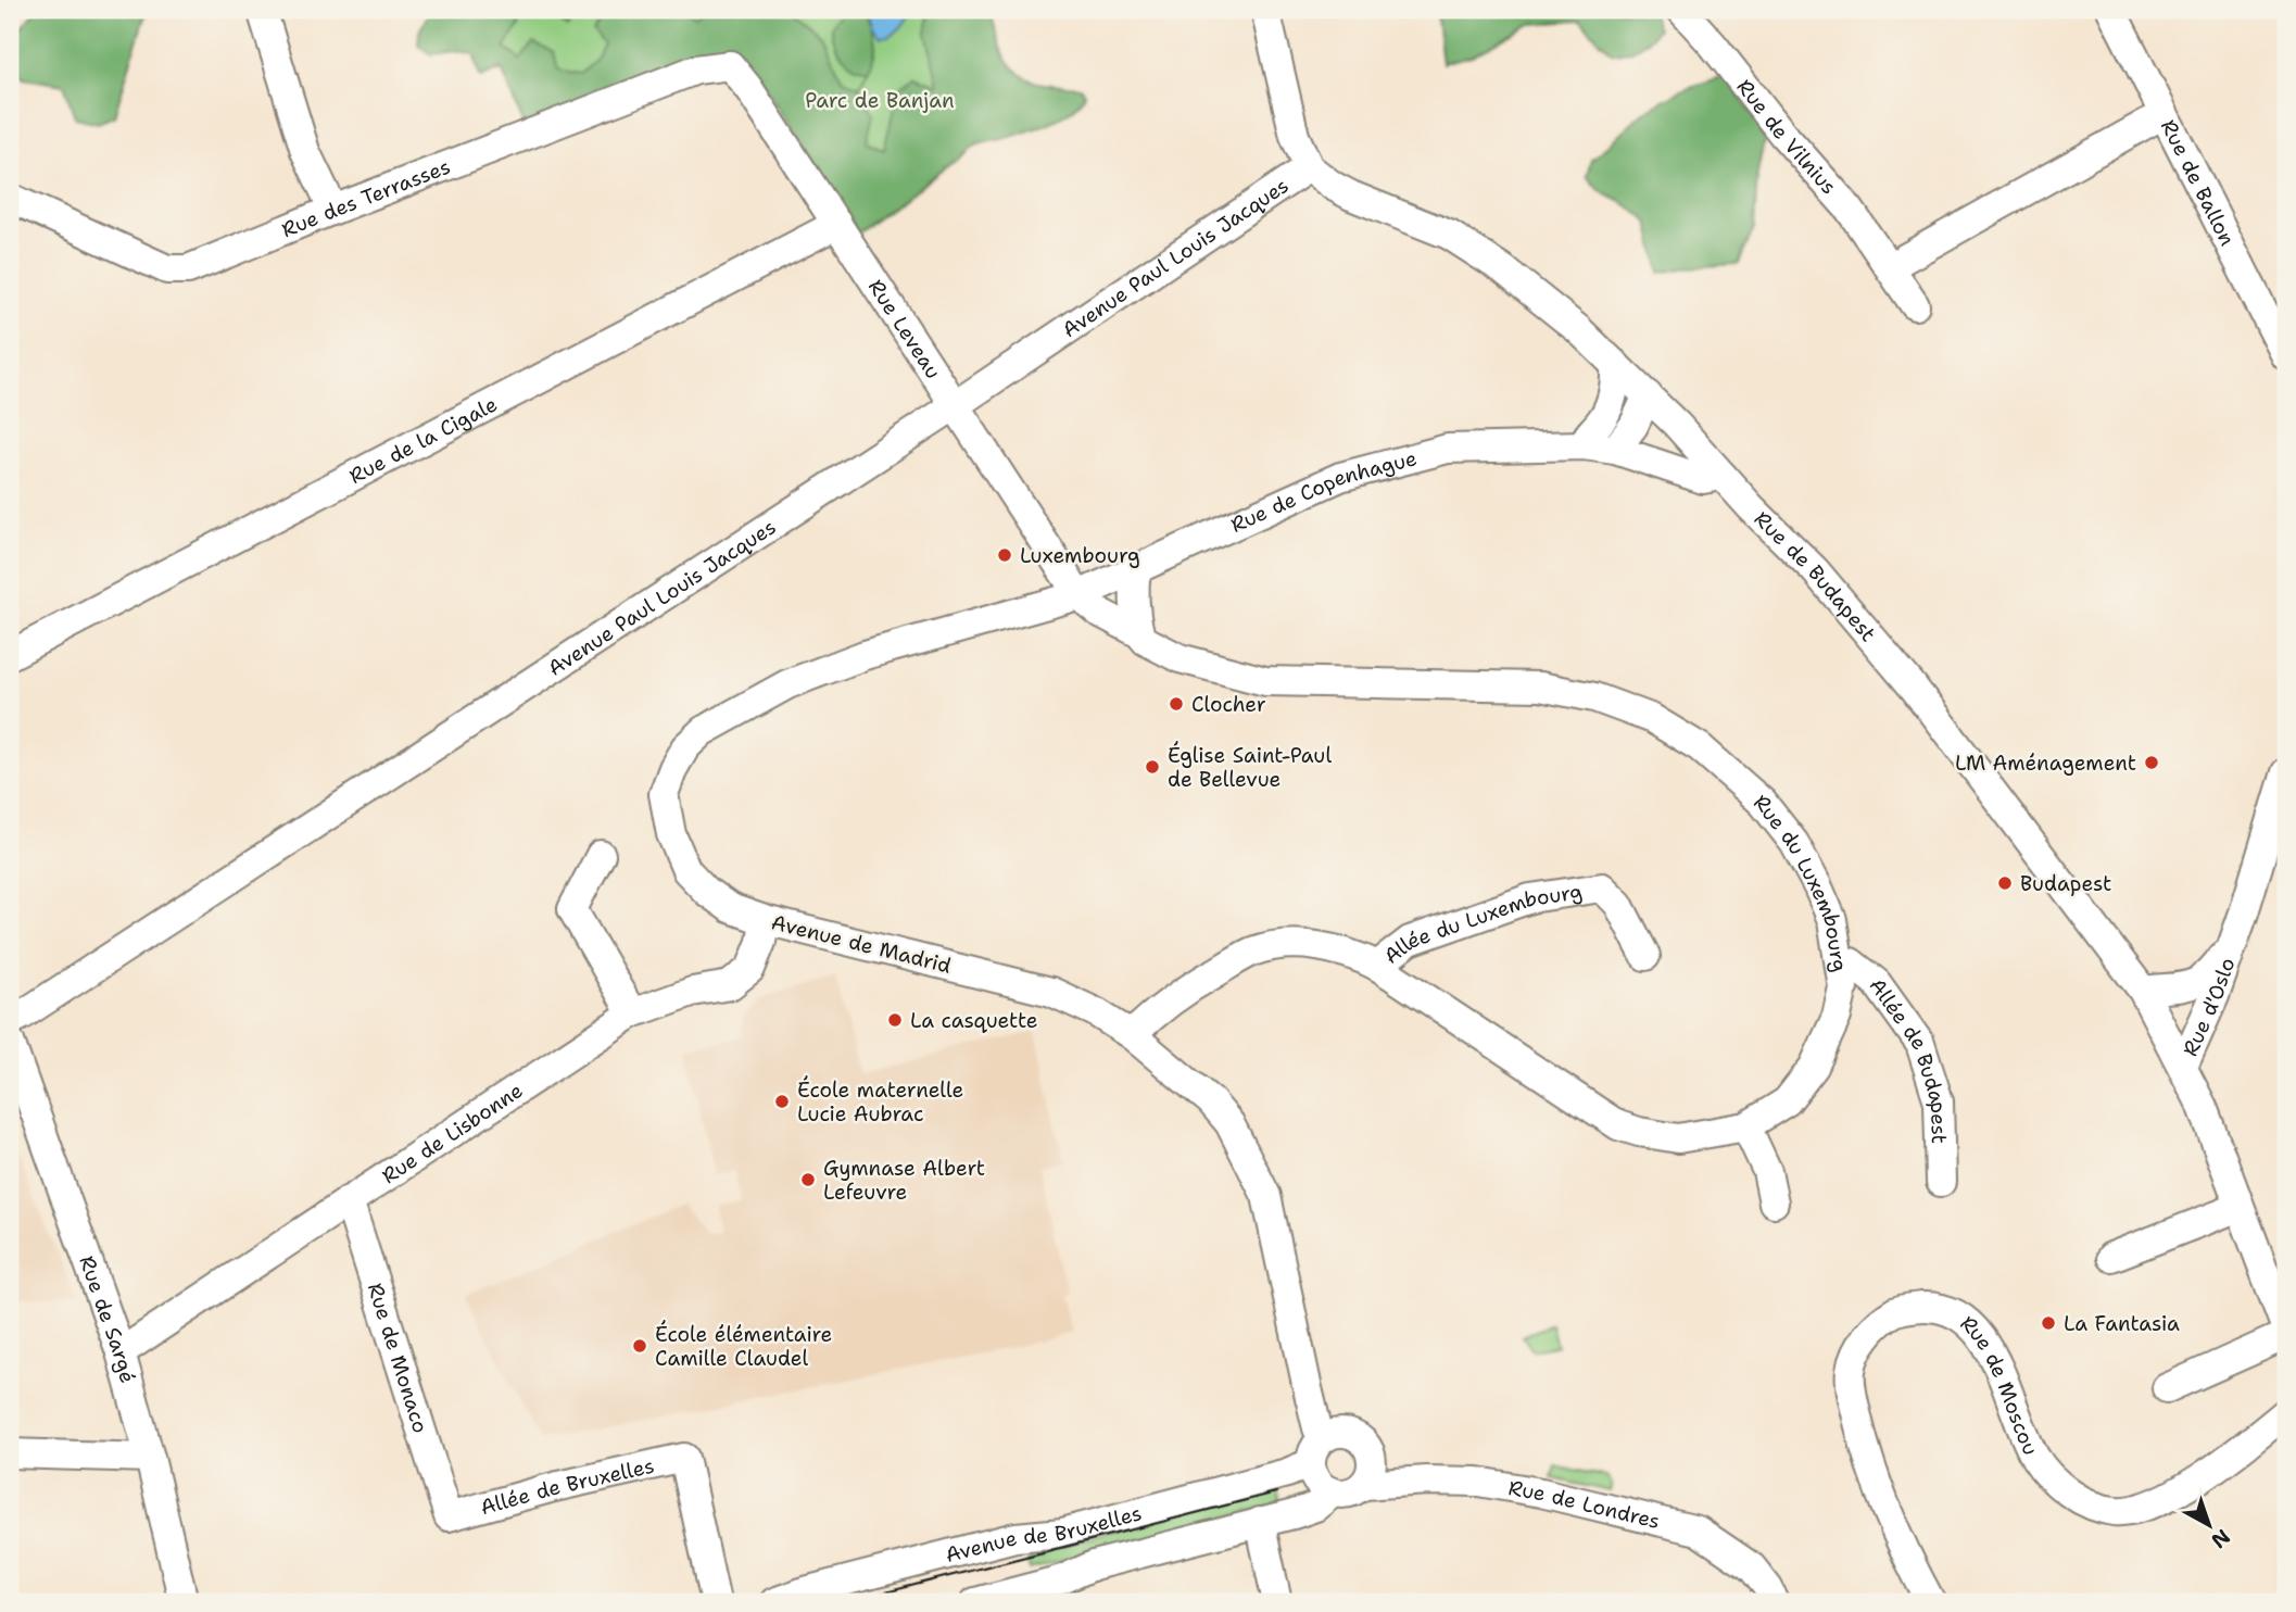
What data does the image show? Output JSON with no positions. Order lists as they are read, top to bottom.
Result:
{
  "streets": {
    "street": [
      "Rue de Vilnius",
      "Rue de Ballon",
      "Rue des Terrasses",
      "Avenue Paul Louis Jacques",
      "Rue Leveau",
      "Rue de la Cigale",
      "Rue de Copenhague",
      "Rue de Budapest",
      "Rue du Luxembourg",
      "Allée du Luxembourg",
      "Avenue de Madrid",
      "Rue d'Oslo",
      "Allée de Budapest",
      "Rue de Lisbonne",
      "Rue de Sargé",
      "Rue de Monaco",
      "Rue de Moscou",
      "Allée de Bruxelles",
      "Rue de Londres",
      "Avenue de Bruxelles"
    ]
  },
  "crossings": [
    ["Rue des Terrasses", "Rue Leveau"],
    ["Avenue Paul Louis Jacques", "Rue Leveau"],
    ["Avenue Paul Louis Jacques", "Rue de Budapest"],
    ["Rue Leveau", "Rue de la Cigale"],
    ["Rue Leveau", "Rue de Copenhague"],
    ["Rue Leveau", "Rue du Luxembourg"],
    ["Rue Leveau", "Avenue de Madrid"],
    ["Rue de Copenhague", "Rue de Budapest"],
    ["Rue de Copenhague", "Rue du Luxembourg"],
    ["Rue de Copenhague", "Avenue de Madrid"],
    ["Rue de Budapest", "Rue d'Oslo"],
    ["Rue du Luxembourg", "Allée du Luxembourg"],
    ["Rue du Luxembourg", "Avenue de Madrid"],
    ["Rue du Luxembourg", "Allée de Budapest"],
    ["Avenue de Madrid", "Rue de Lisbonne"],
    ["Avenue de Madrid", "Rue de Londres"],
    ["Avenue de Madrid", "Avenue de Bruxelles"],
    ["Rue de Lisbonne", "Rue de Sargé"],
    ["Rue de Lisbonne", "Rue de Monaco"],
    ["Rue de Monaco", "Allée de Bruxelles"],
    ["Rue de Londres", "Avenue de Bruxelles"]
  ],
  "parks": ["Parc de Banjan"],
  "places": [
    "Luxembourg",
    "Clocher",
    "LM Aménagement",
    "Église Saint-Paul de Bellevue",
    "Budapest",
    "La casquette",
    "École maternelle Lucie Aubrac",
    "Gymnase Albert Lefeuvre",
    "La Fantasia",
    "École élémentaire Camille Claudel"
  ],
  "north": "bottom right"
}
